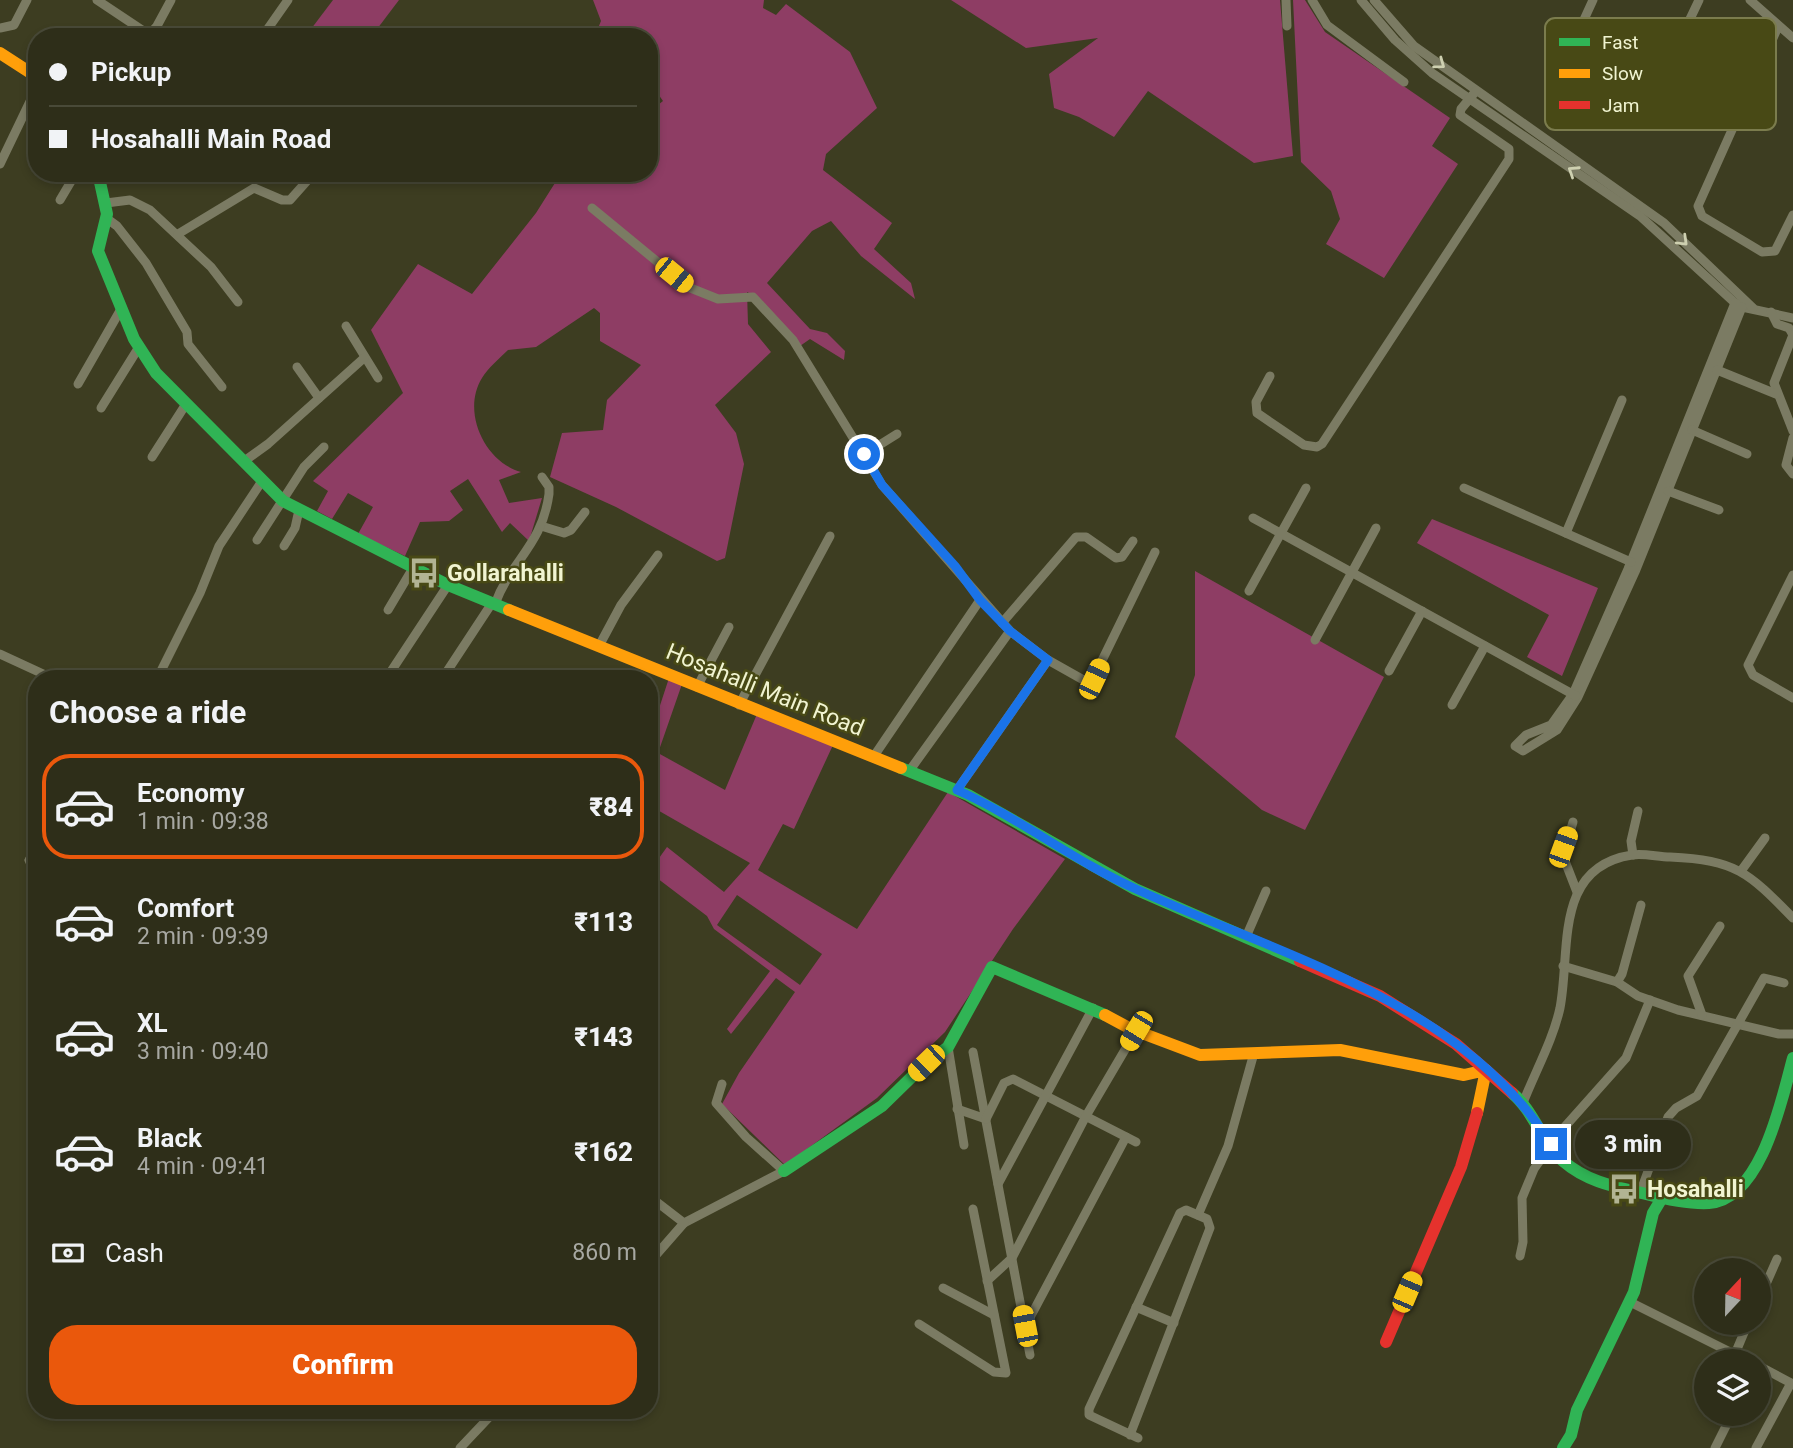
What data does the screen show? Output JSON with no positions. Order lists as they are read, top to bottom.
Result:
{
  "streets": {
    "street": ["Hosahalli Main Road"]
  },
  "places": {
    "bus stop": ["Gollarahalli", "Hosahalli"]
  },
  "legend": ["Fast", "Slow", "Jam"],
  "north": "top",
  "page": {
    "banner": ["Pickup", "Hosahalli Main Road"],
    "heading": "Choose a ride",
    "list": [
      {
        "name": "Economy",
        "note": "1 min · 09:38",
        "value": "₹84"
      },
      {
        "name": "Comfort",
        "note": "2 min · 09:39",
        "value": "₹113"
      },
      {
        "name": "XL",
        "note": "3 min · 09:40",
        "value": "₹143"
      },
      {
        "name": "Black",
        "note": "4 min · 09:41",
        "value": "₹162"
      }
    ],
    "bubble": "3 min",
    "pay": ["Cash", "860 m"],
    "buttons": "Confirm"
  }
}
